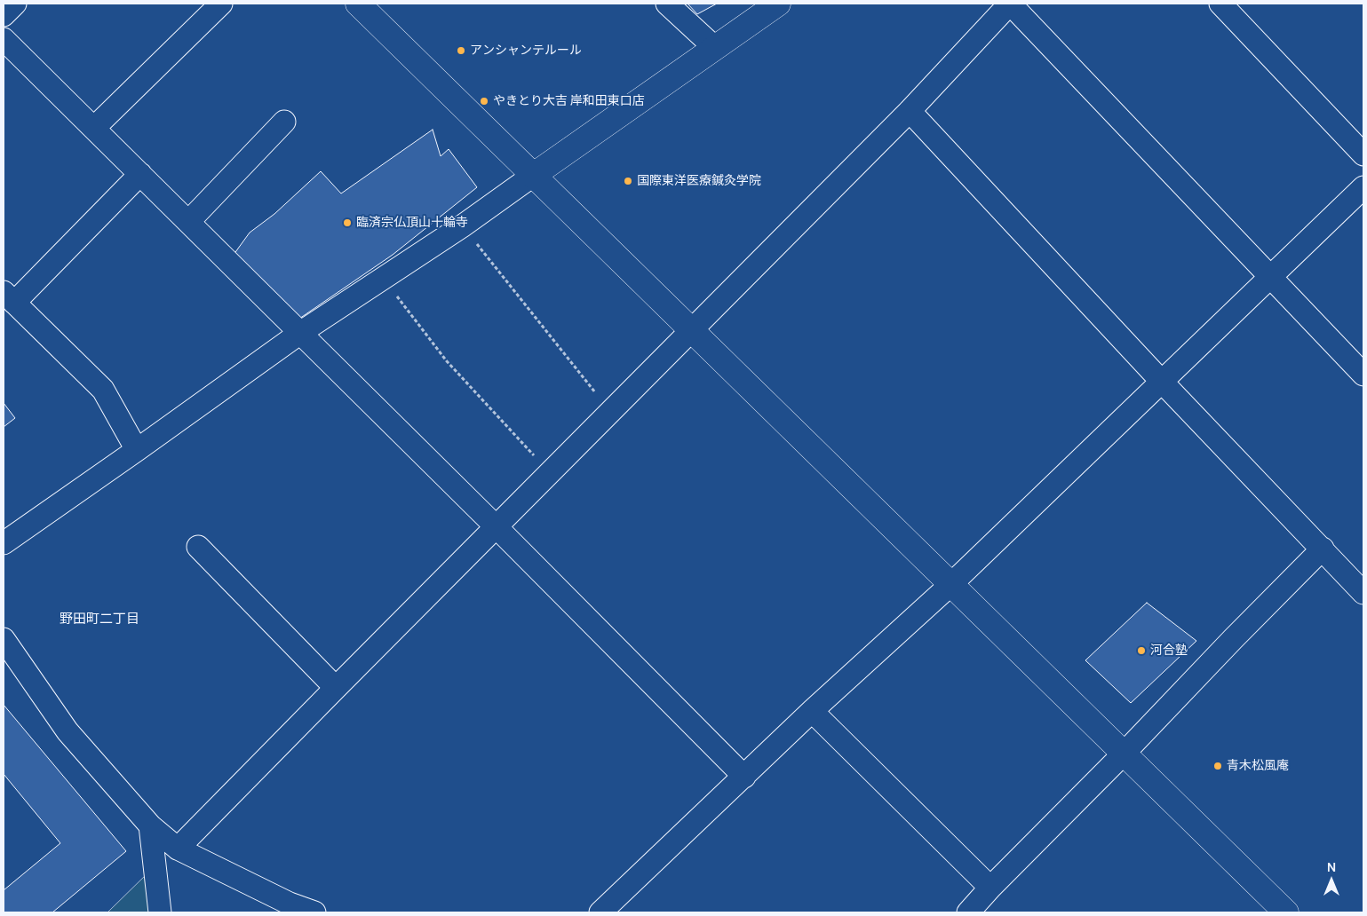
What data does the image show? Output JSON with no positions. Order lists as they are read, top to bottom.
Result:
{
  "districts": ["野田町二丁目"],
  "places": [
    "アンシャンテルール",
    "やきとり大吉 岸和田東口店",
    "国際東洋医療鍼灸学院",
    "臨済宗仏頂山十輪寺",
    "河合塾",
    "青木松風庵"
  ],
  "north": "top"
}
